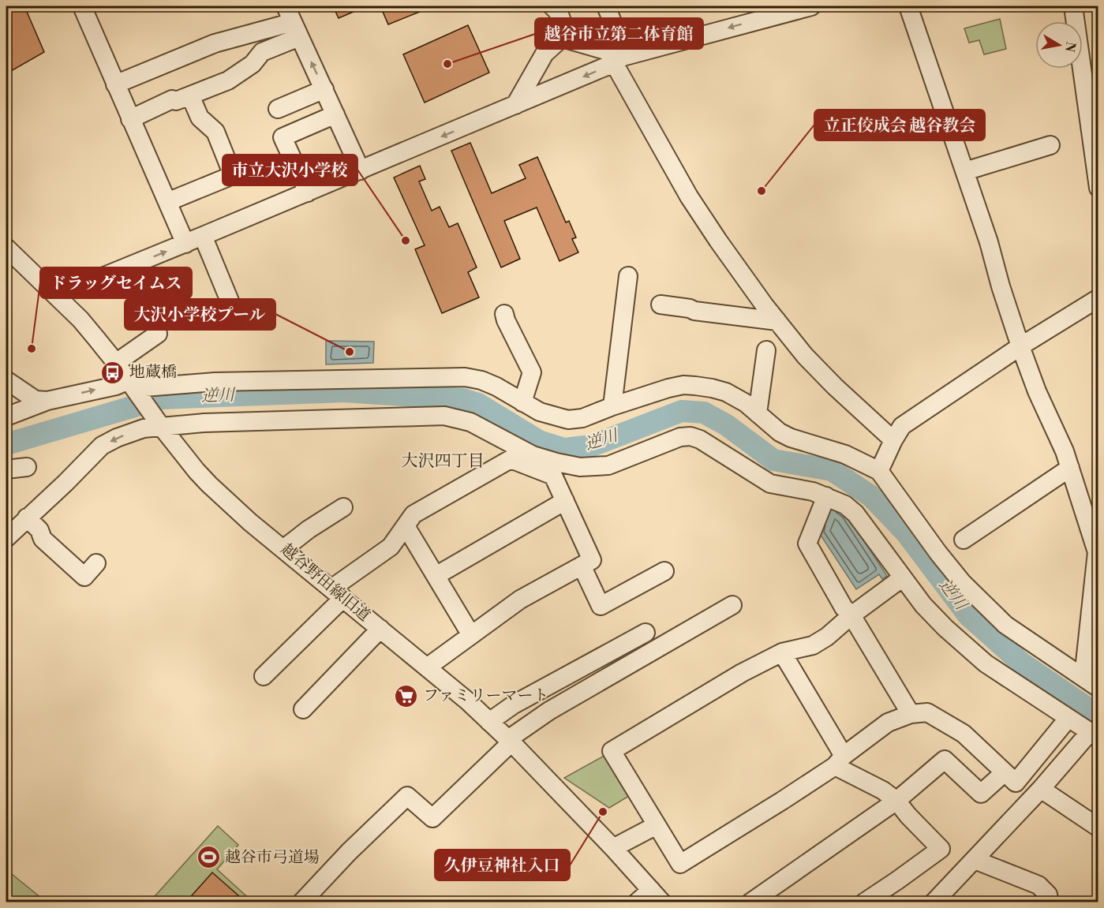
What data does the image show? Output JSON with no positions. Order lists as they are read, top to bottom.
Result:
{
  "streets": {
    "street": ["越谷野田線旧道"]
  },
  "districts": ["大沢四丁目"],
  "water": ["逆川"],
  "places": {
    "other": [
      "越谷市立第二体育館",
      "立正佼成会 越谷教会",
      "市立大沢小学校",
      "ドラッグセイムス",
      "大沢小学校プール",
      "久伊豆神社入口"
    ],
    "bus stop": ["地蔵橋"],
    "supermarket": ["ファミリーマート"],
    "sports": ["越谷市弓道場"]
  },
  "north": "right"
}
